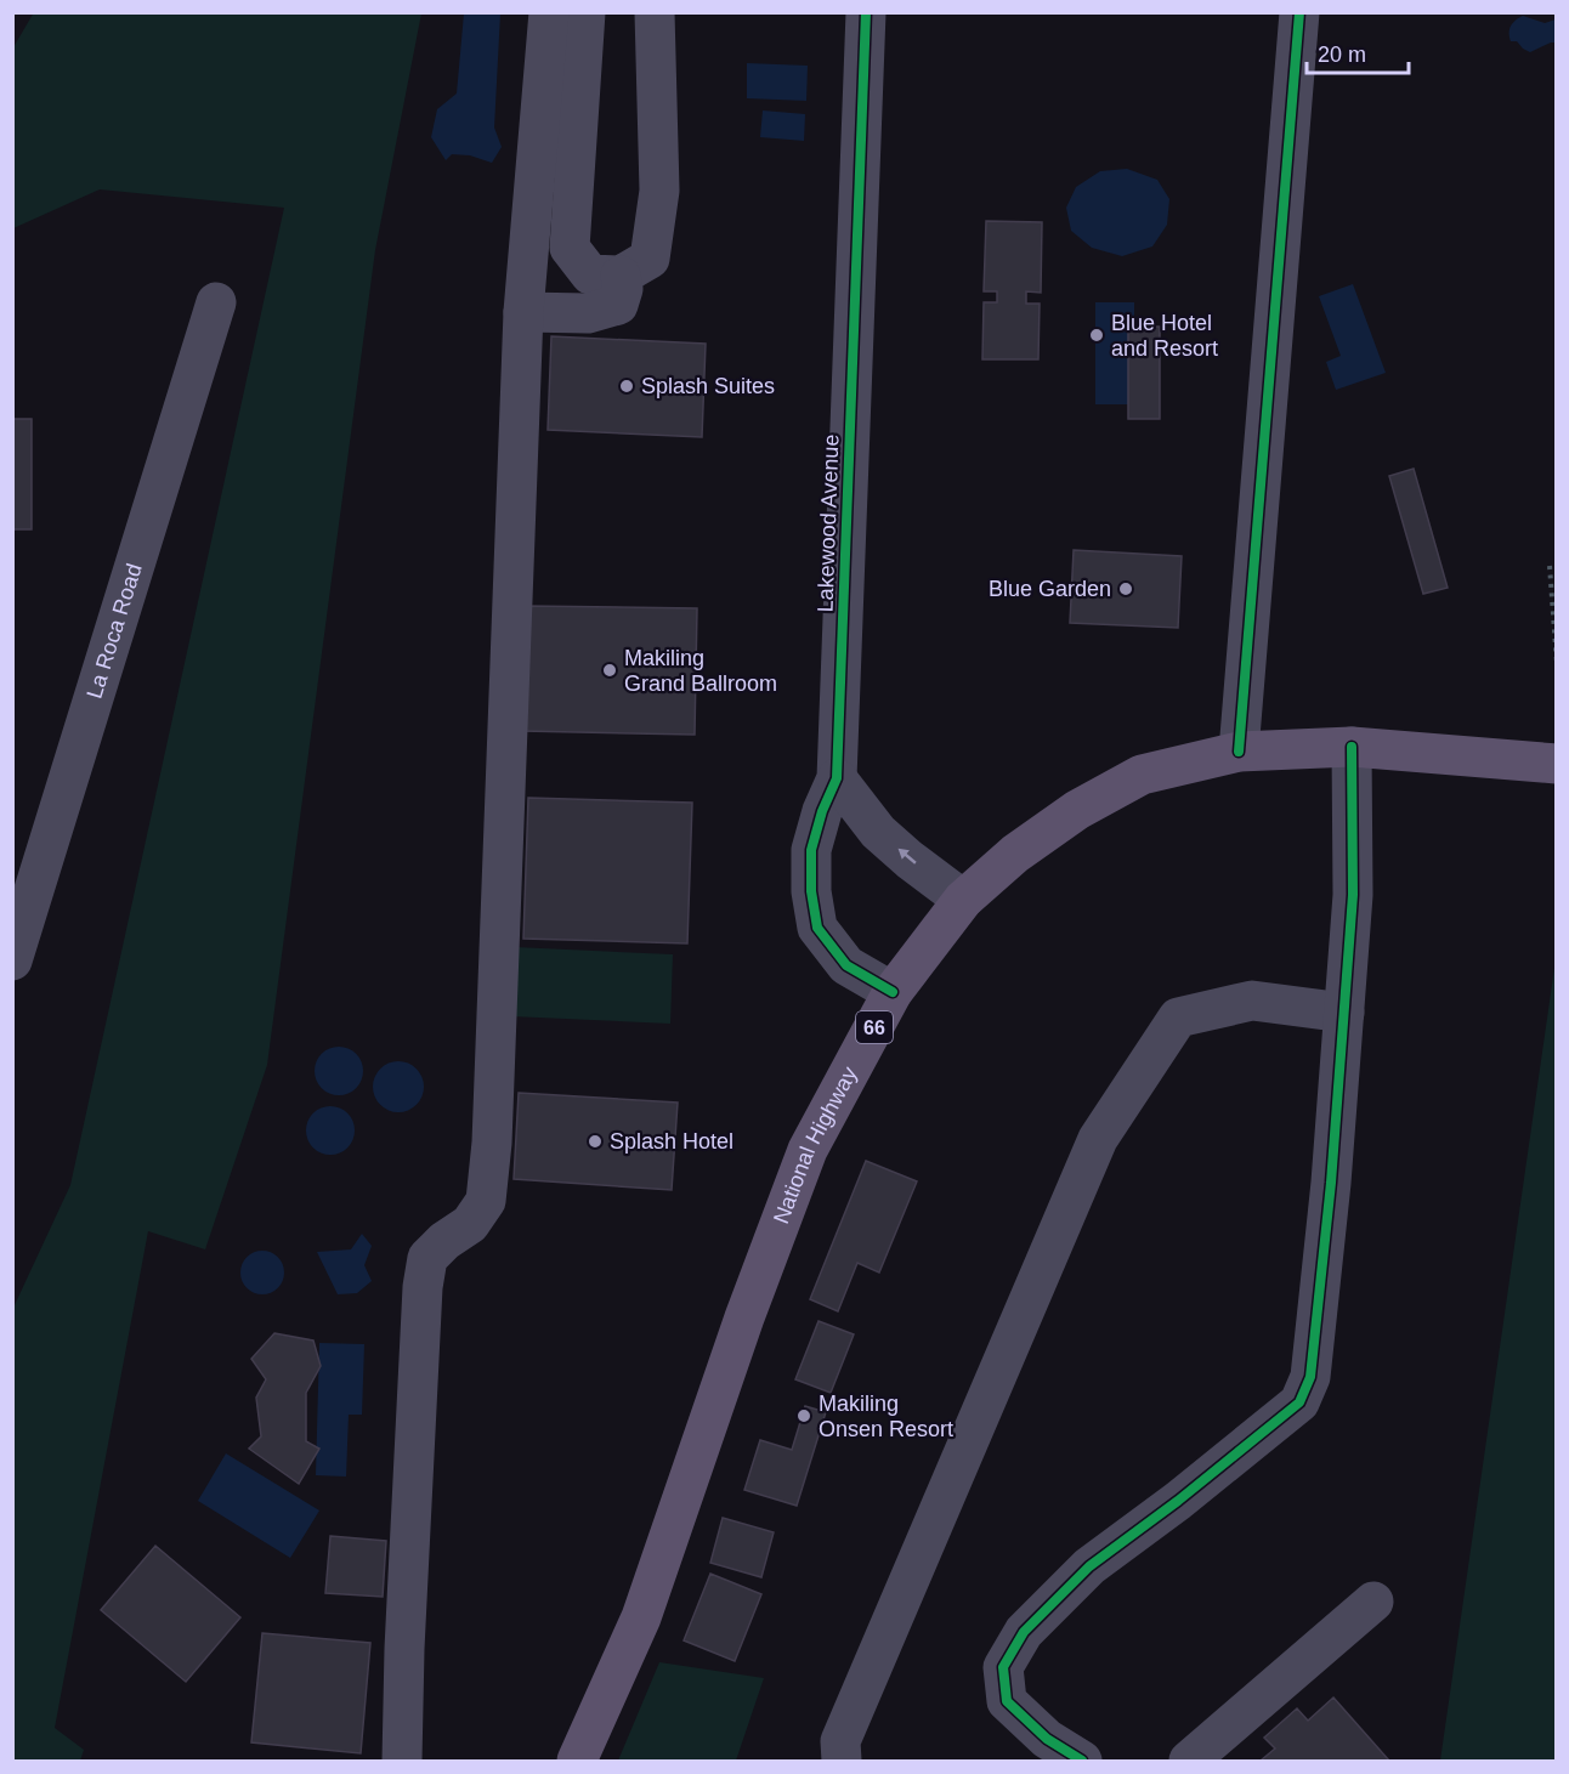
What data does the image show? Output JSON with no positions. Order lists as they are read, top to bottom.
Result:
{
  "streets": {
    "main road": ["66", "National Highway"],
    "street": ["Lakewood Avenue", "La Roca Road"]
  },
  "crossings": [
    ["Lakewood Avenue", "National Highway"]
  ],
  "places": [
    "Blue Hotel and Resort",
    "Splash Suites",
    "Blue Garden",
    "Makiling Grand Ballroom",
    "Splash Hotel",
    "Makiling Onsen Resort"
  ],
  "scale_bar": "20 m"
}
